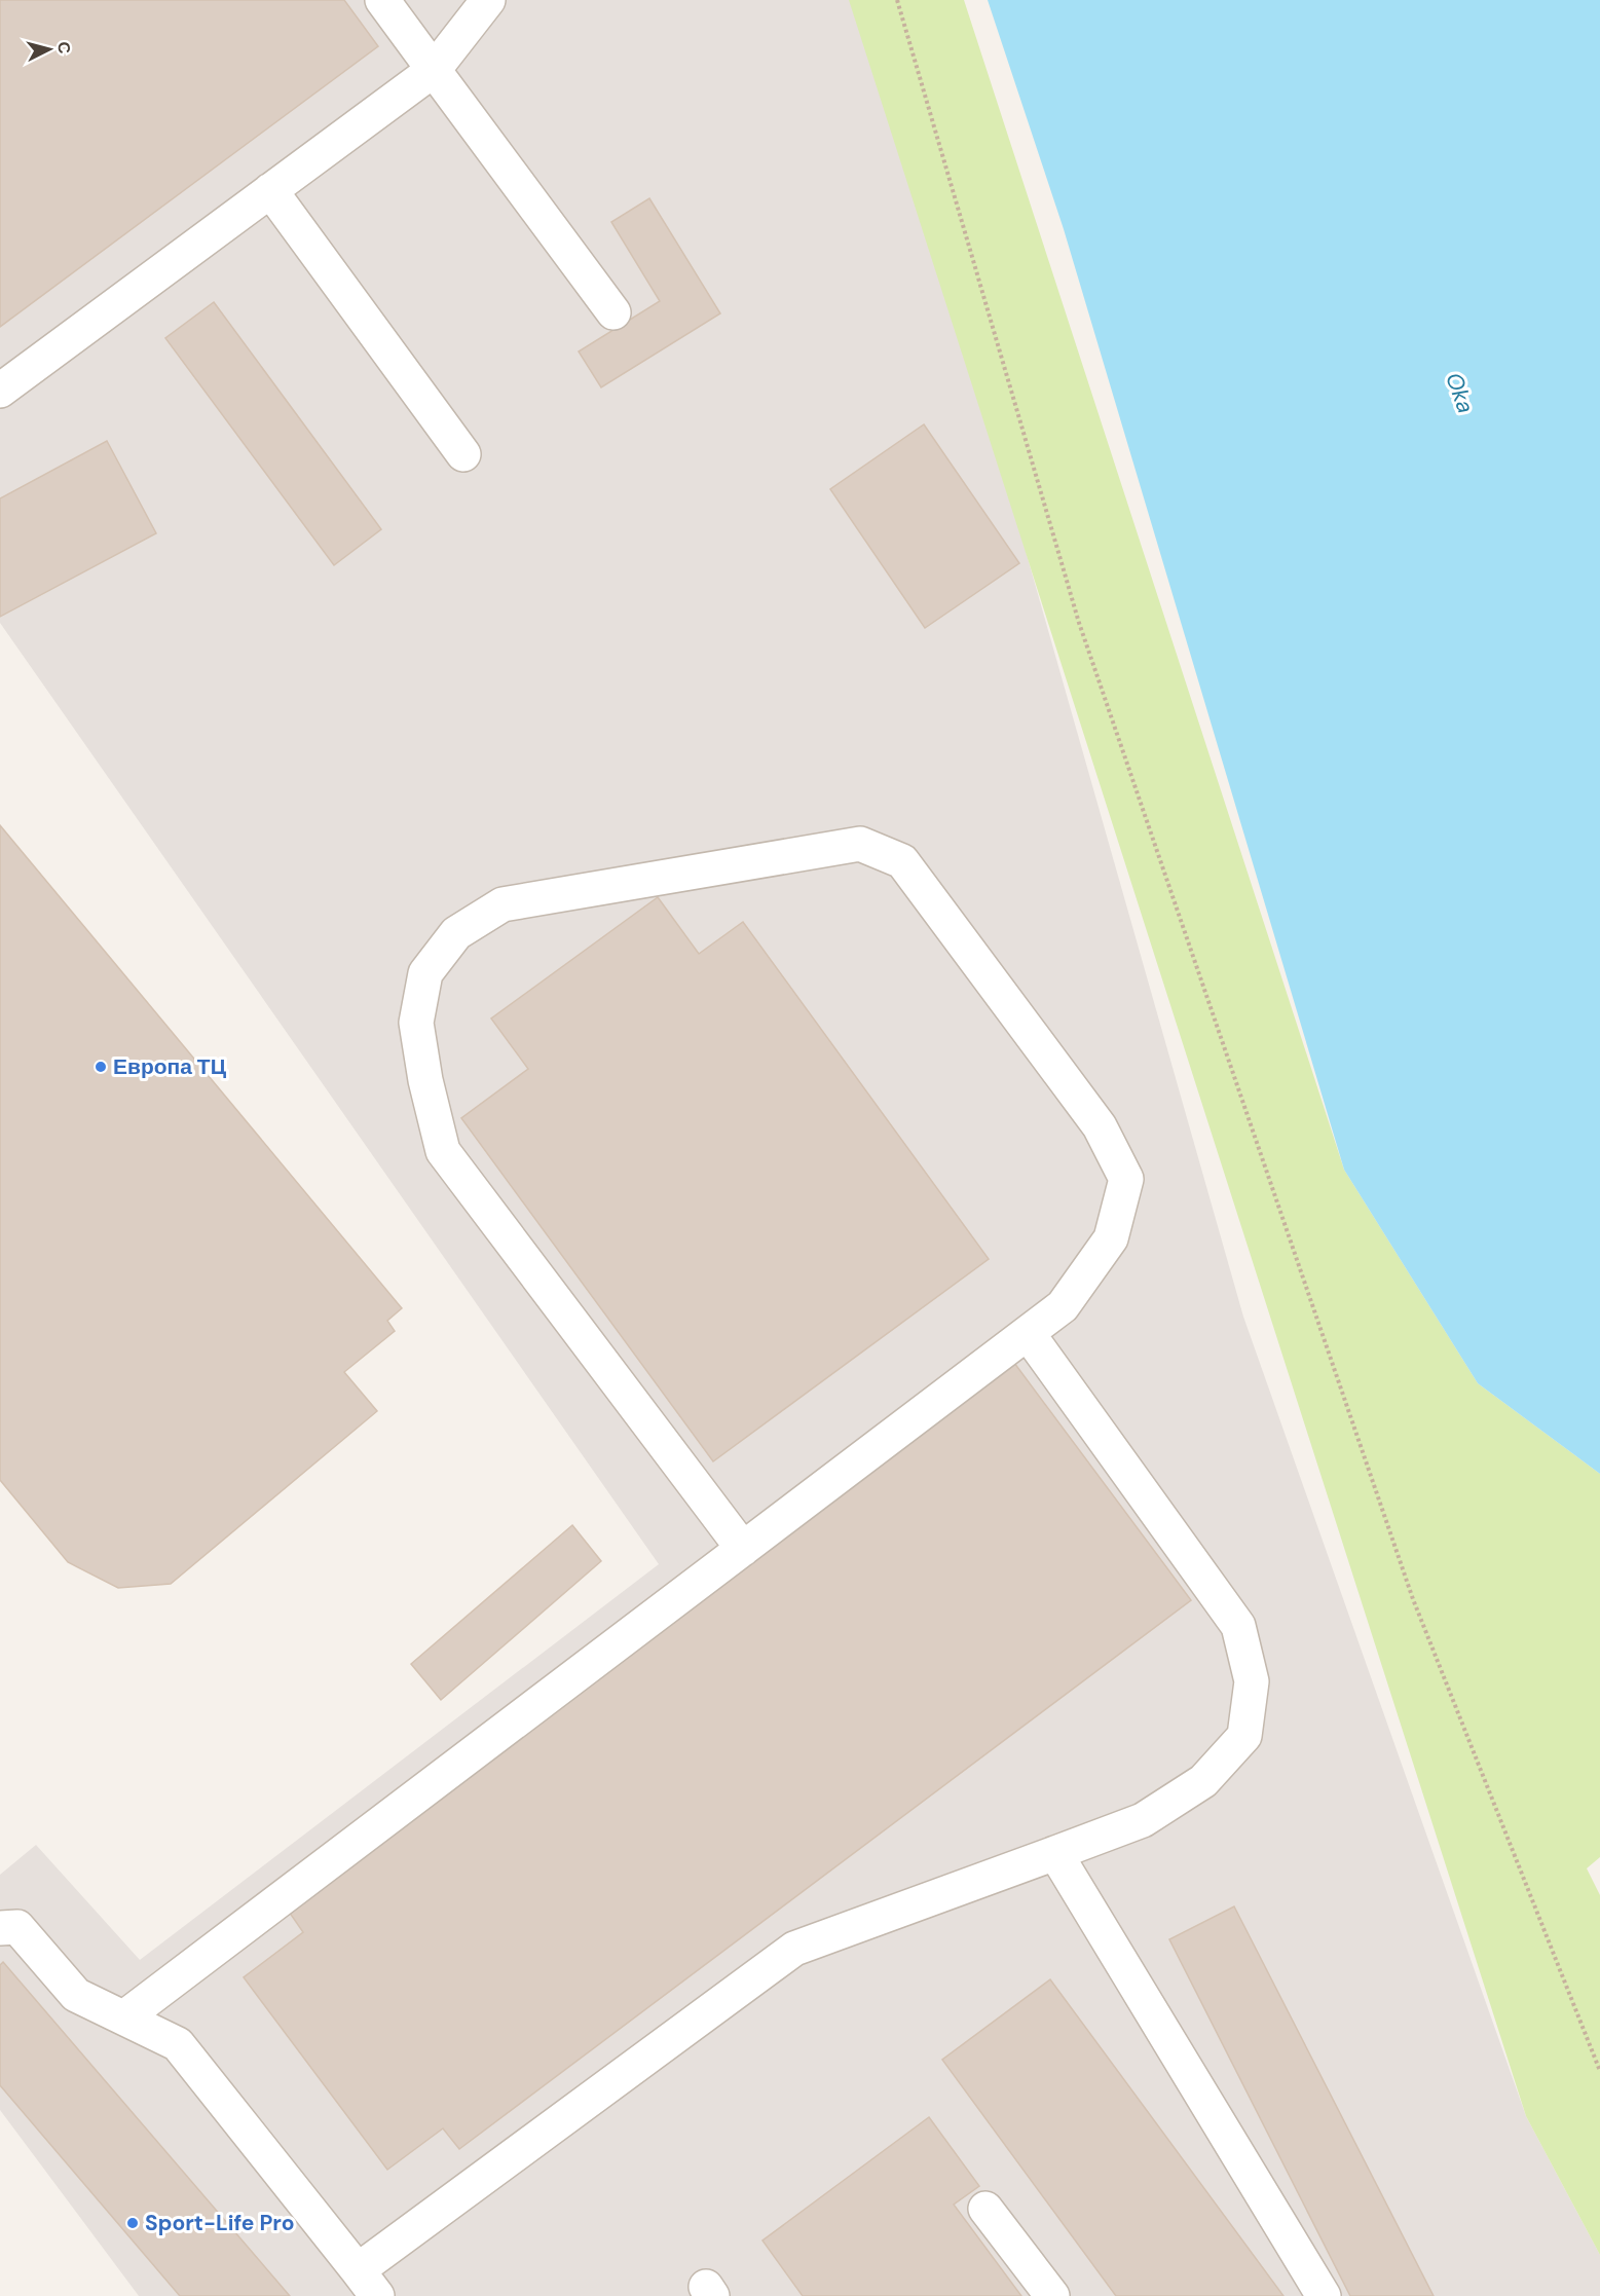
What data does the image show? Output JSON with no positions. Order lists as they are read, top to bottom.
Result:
{
  "water": ["Oka"],
  "places": ["Европа ТЦ", "Sport-Life Pro"],
  "north": "right"
}
